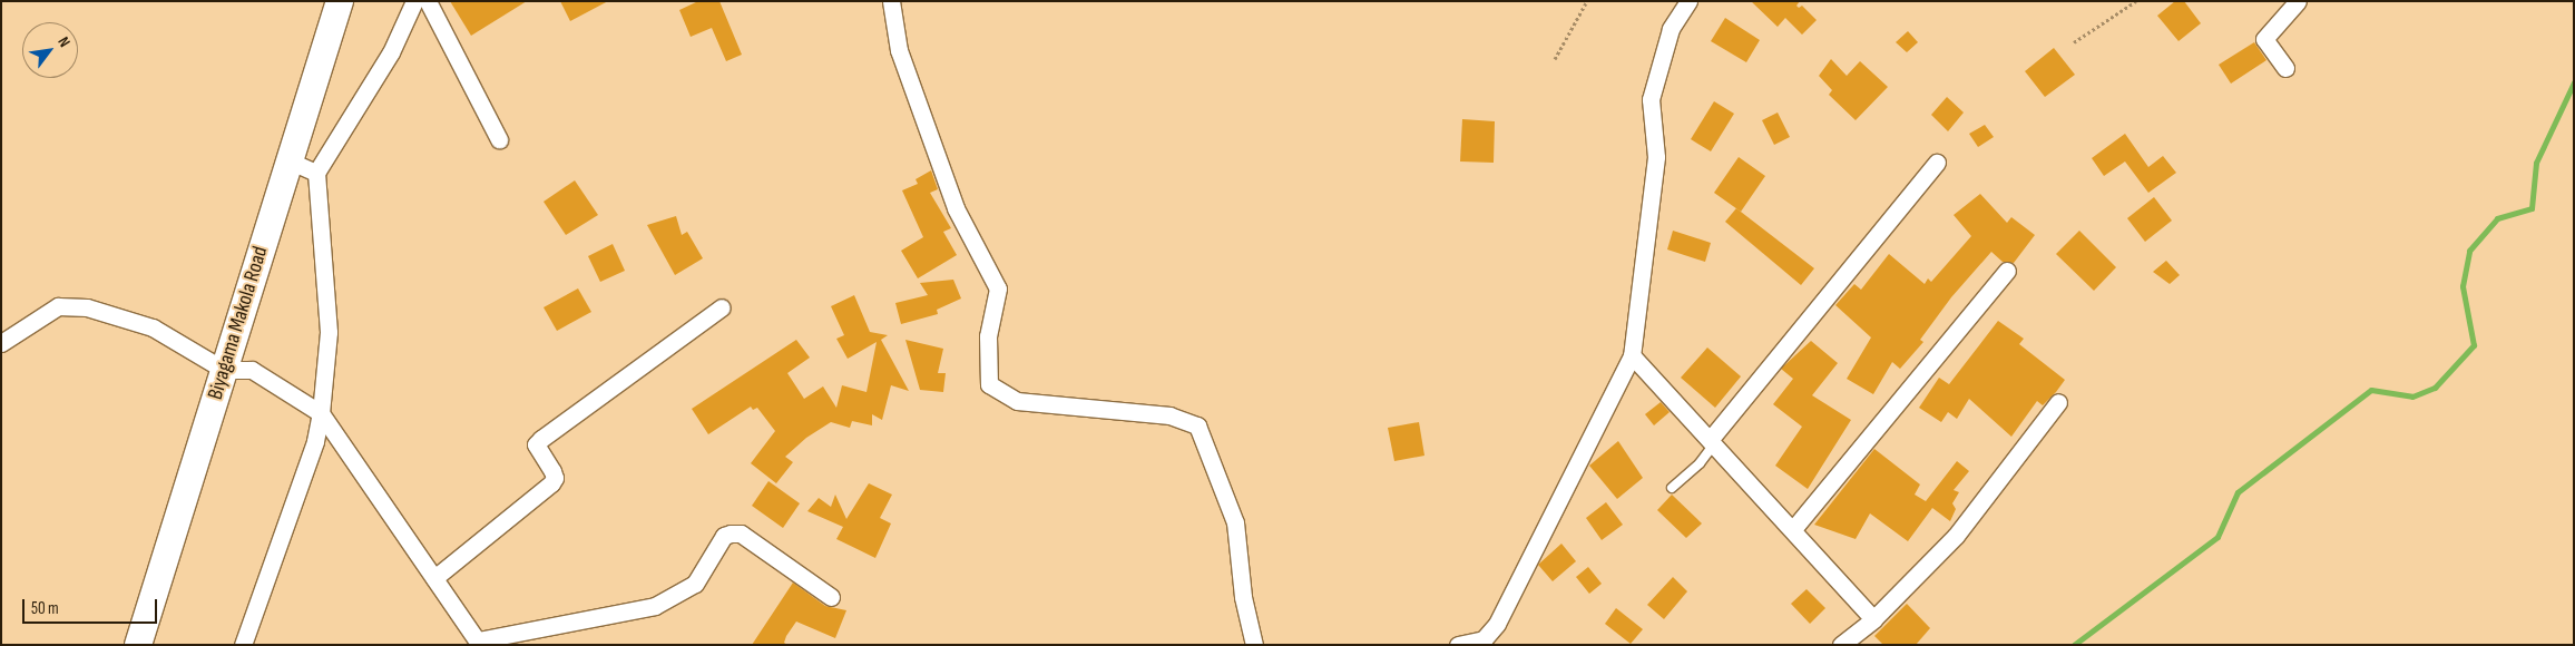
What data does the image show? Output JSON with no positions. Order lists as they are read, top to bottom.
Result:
{
  "streets": {
    "main road": ["Biyagama Makola Road"]
  },
  "scale_bar": "50 m",
  "north": "top right"
}
